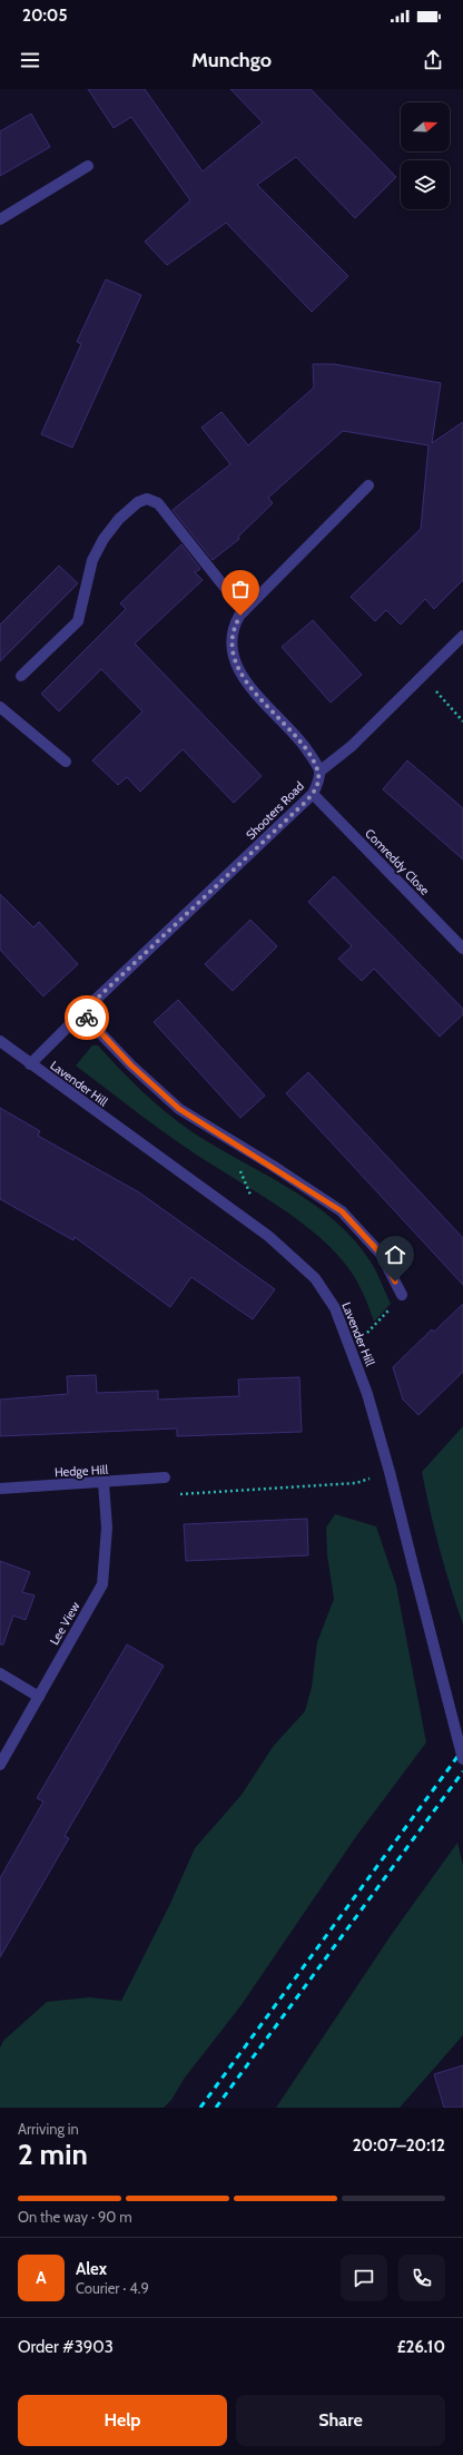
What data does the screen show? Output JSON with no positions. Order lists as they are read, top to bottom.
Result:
{
  "streets": {
    "street": [
      "Shooters Road",
      "Comreddy Close",
      "Lavender Hill",
      "Hedge Hill",
      "Lee View"
    ]
  },
  "crossings": [
    ["Shooters Road", "Comreddy Close"],
    ["Shooters Road", "Lavender Hill"],
    ["Hedge Hill", "Lee View"]
  ],
  "north": "right",
  "page": {
    "status": "20:05",
    "header": "Munchgo",
    "heading": ["2 min", "Arriving in", "20:07–20:12"],
    "panel": [
      "Alex",
      "Courier · 4.9",
      "Order #3903",
      "£26.10"
    ],
    "bar": "On the way · 90 m",
    "round": "A",
    "buttons": ["Help", "Share"]
  }
}
